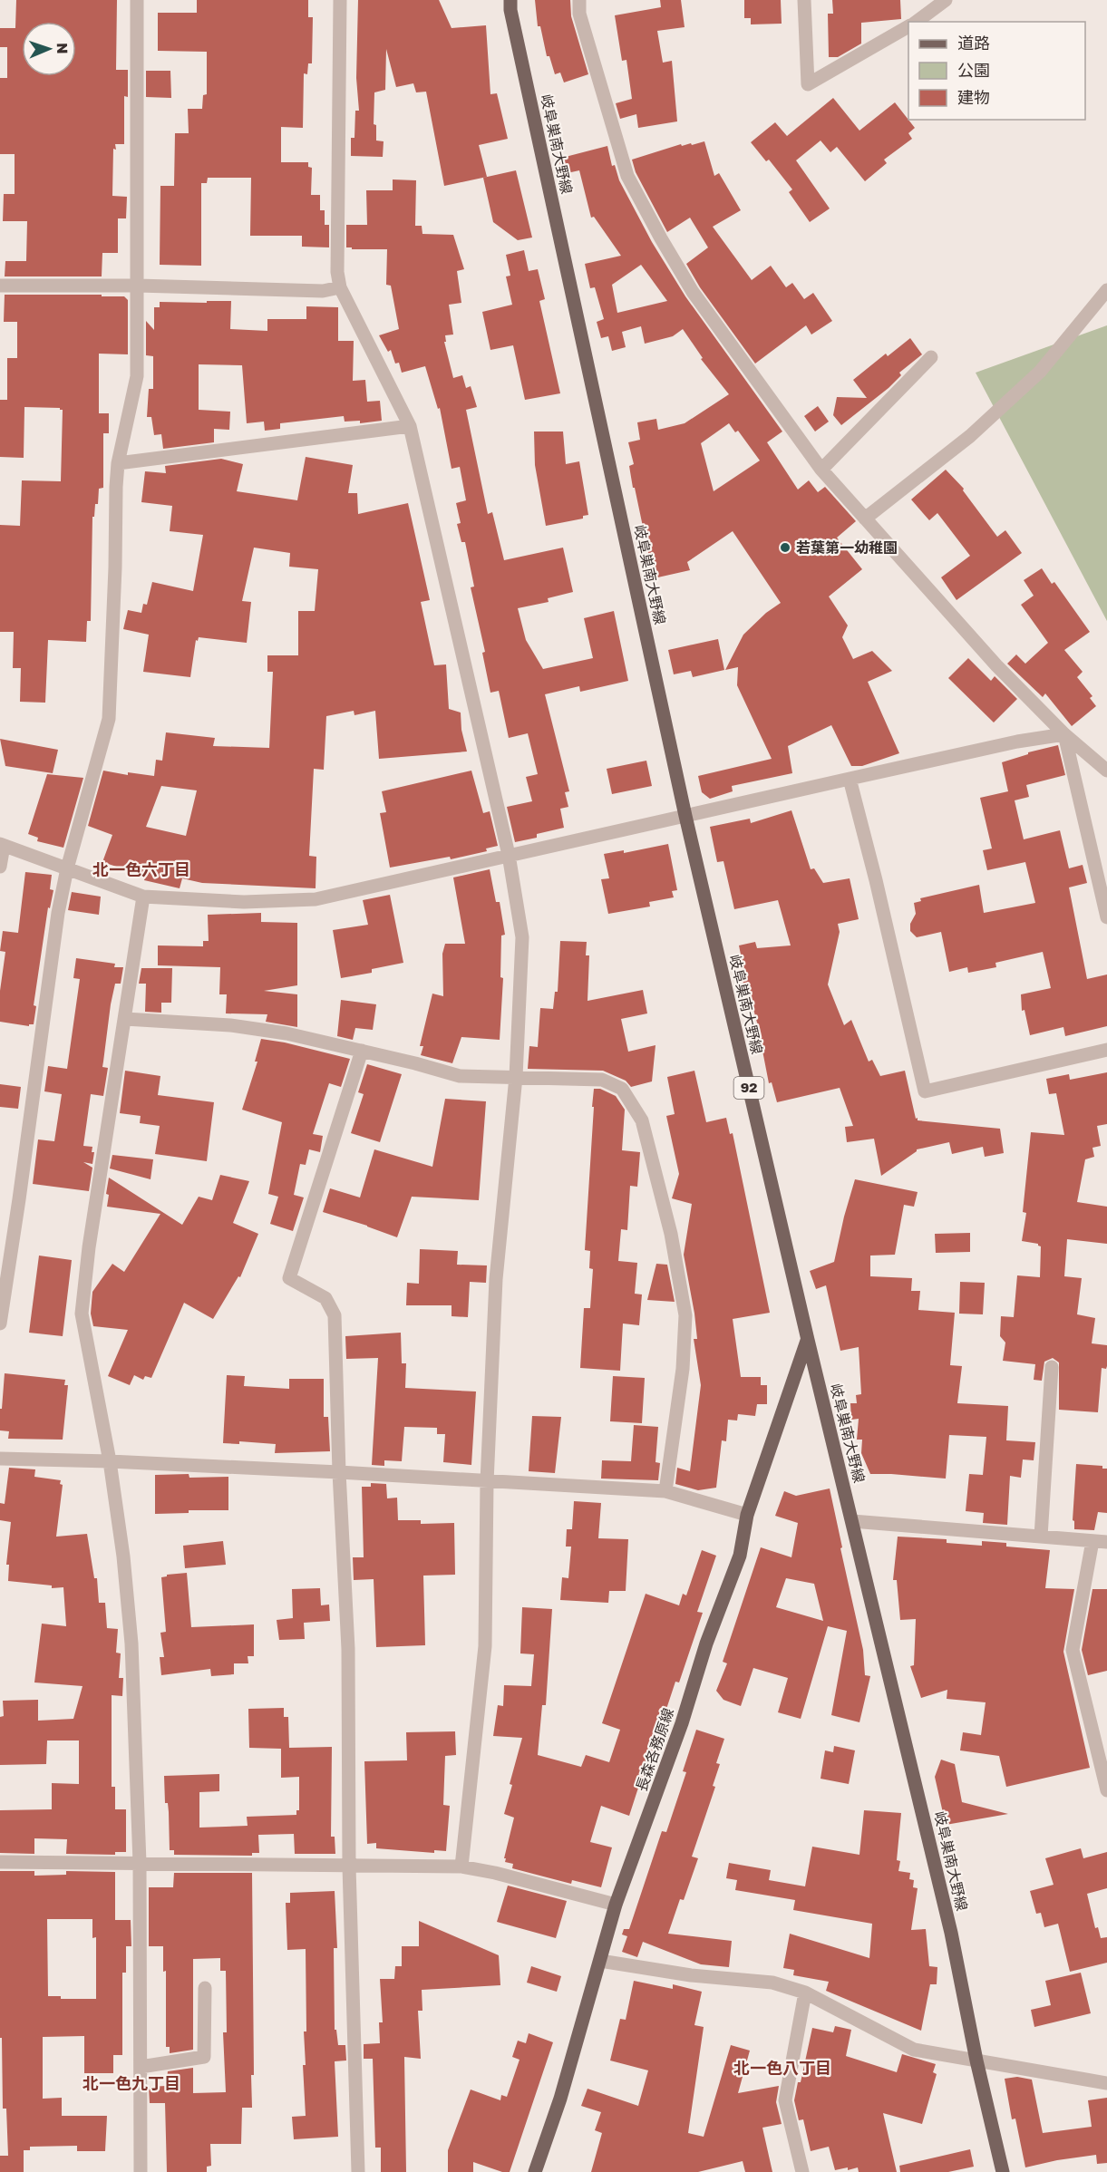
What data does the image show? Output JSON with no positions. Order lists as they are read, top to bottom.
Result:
{
  "streets": {
    "main road": ["岐阜巣南大野線", "92", "長森各務原線"]
  },
  "crossings": [
    ["岐阜巣南大野線", "長森各務原線"]
  ],
  "districts": ["北一色六丁目", "北一色八丁目", "北一色九丁目"],
  "places": ["若葉第一幼稚園"],
  "legend": ["道路", "公園", "建物"],
  "north": "right"
}
